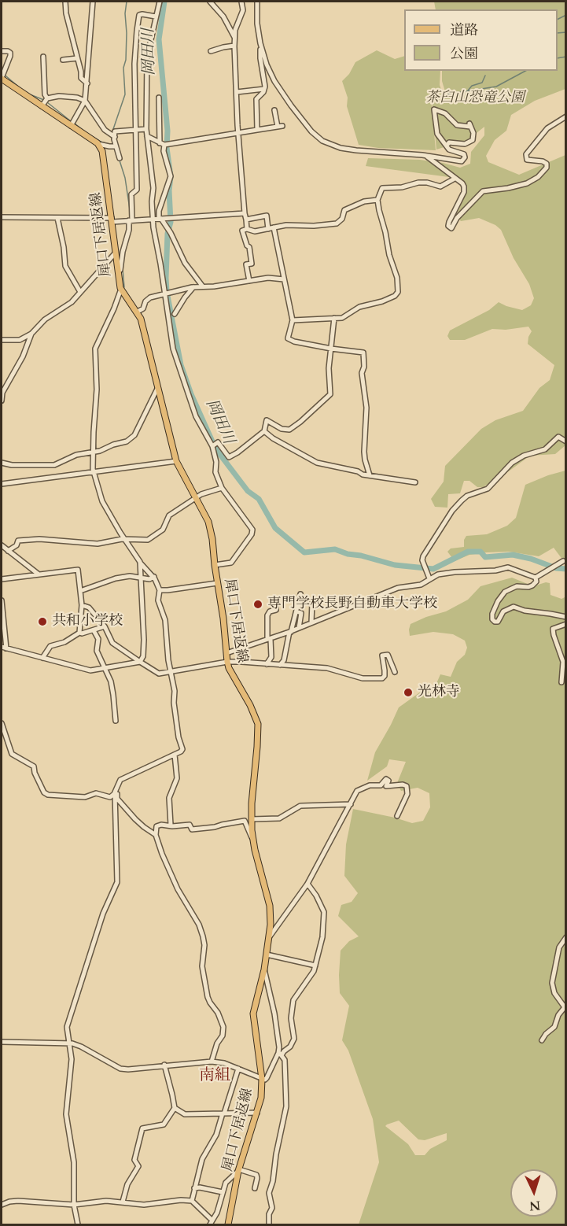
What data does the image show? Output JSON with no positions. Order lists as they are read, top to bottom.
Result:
{
  "streets": {
    "main road": ["犀口下居返線"]
  },
  "districts": ["南組"],
  "water": ["岡田川"],
  "parks": ["茶臼山恐竜公園"],
  "places": ["専門学校長野自動車大学校", "共和小学校", "光林寺"],
  "legend": ["道路", "公園"],
  "north": "bottom"
}
